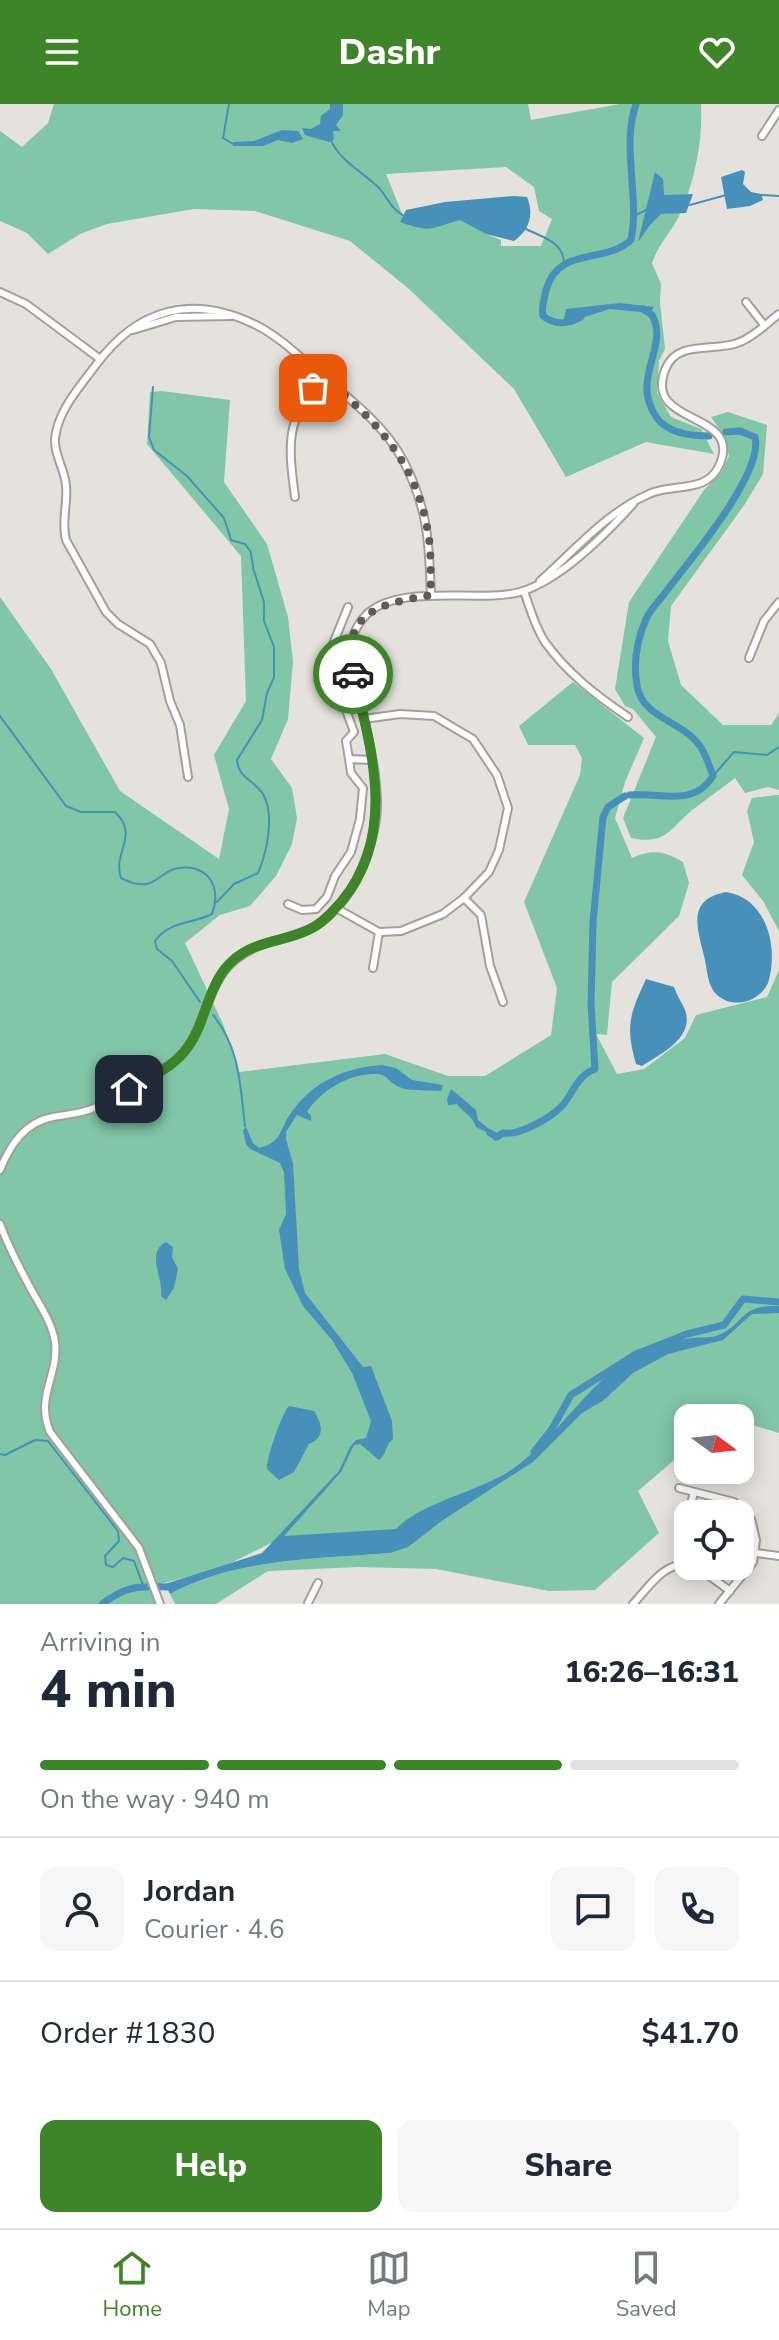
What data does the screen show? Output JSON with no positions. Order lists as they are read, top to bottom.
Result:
{
  "north": "right",
  "page": {
    "header": "Dashr",
    "heading": ["4 min", "Arriving in", "16:26–16:31"],
    "panel": [
      "Jordan",
      "Courier · 4.6",
      "Order #1830",
      "$41.70"
    ],
    "bar": "On the way · 940 m",
    "buttons": ["Help", "Share"],
    "tabs": ["Home", "Map", "Saved"]
  }
}
